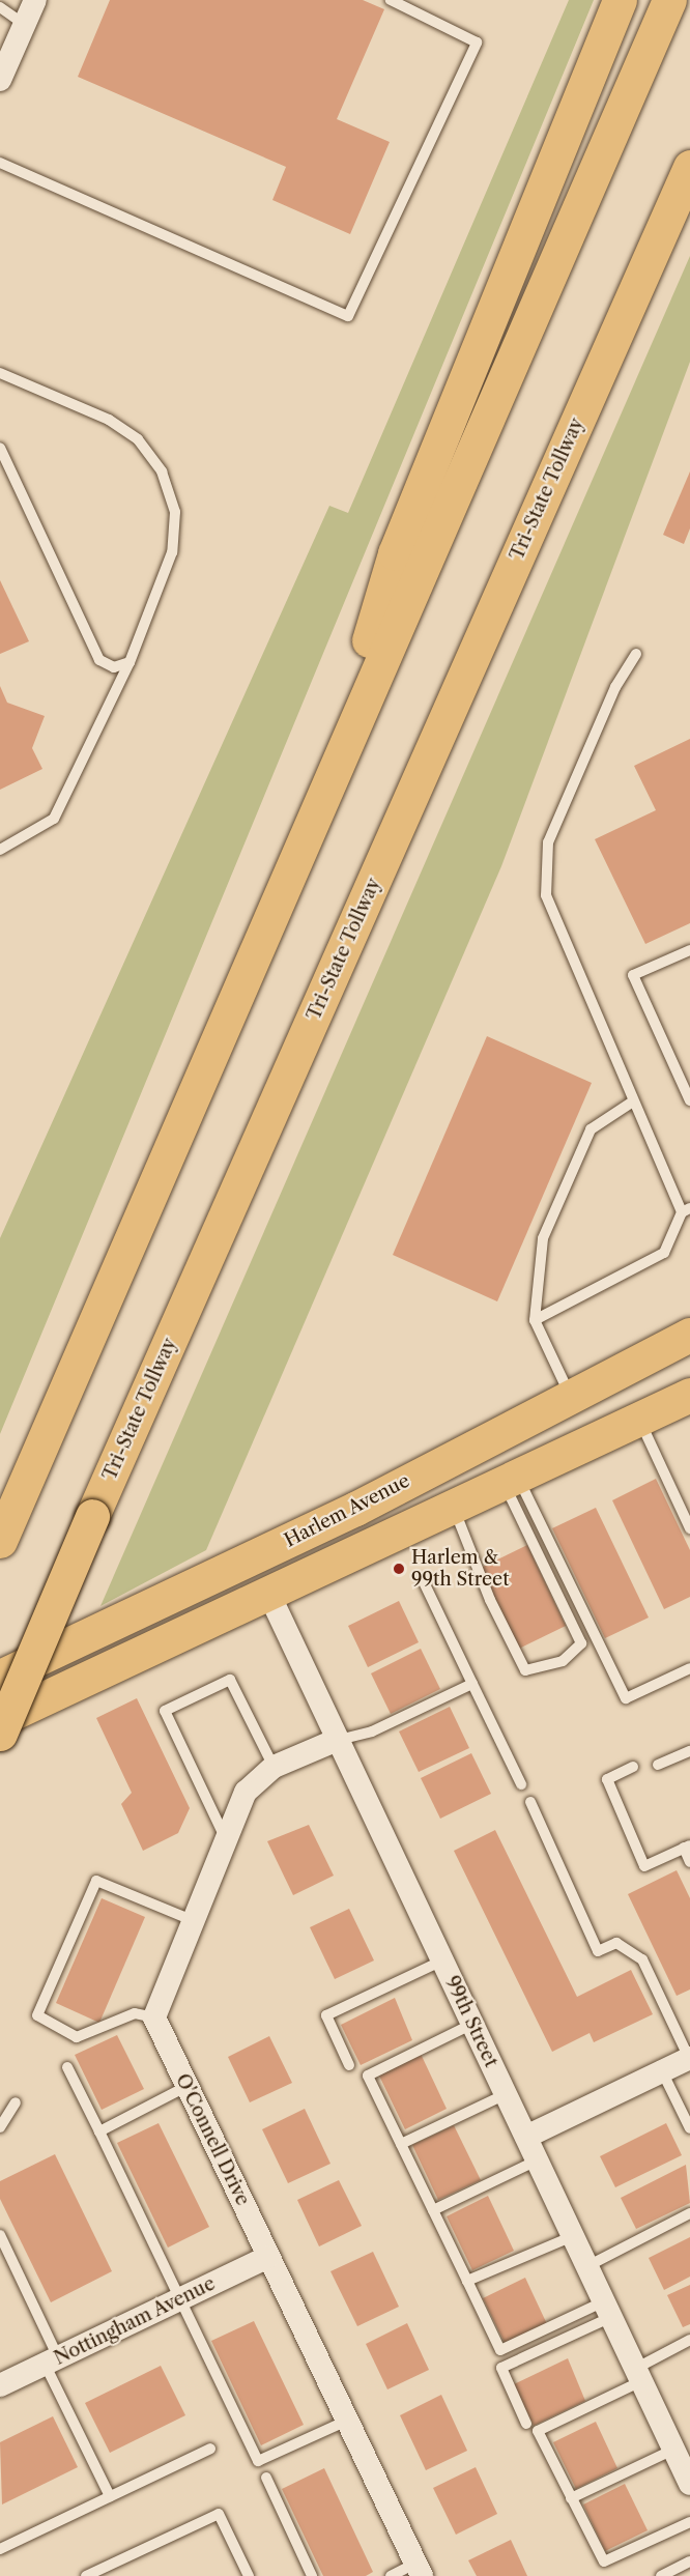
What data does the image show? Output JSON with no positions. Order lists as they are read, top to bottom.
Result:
{
  "streets": {
    "main road": ["Tri-State Tollway", "Harlem Avenue", "99th Street"],
    "street": ["O'Connell Drive", "Nottingham Avenue"]
  },
  "crossings": [
    ["Harlem Avenue", "99th Street"],
    ["O'Connell Drive", "Nottingham Avenue"]
  ],
  "places": ["Harlem & 99th Street"]
}
